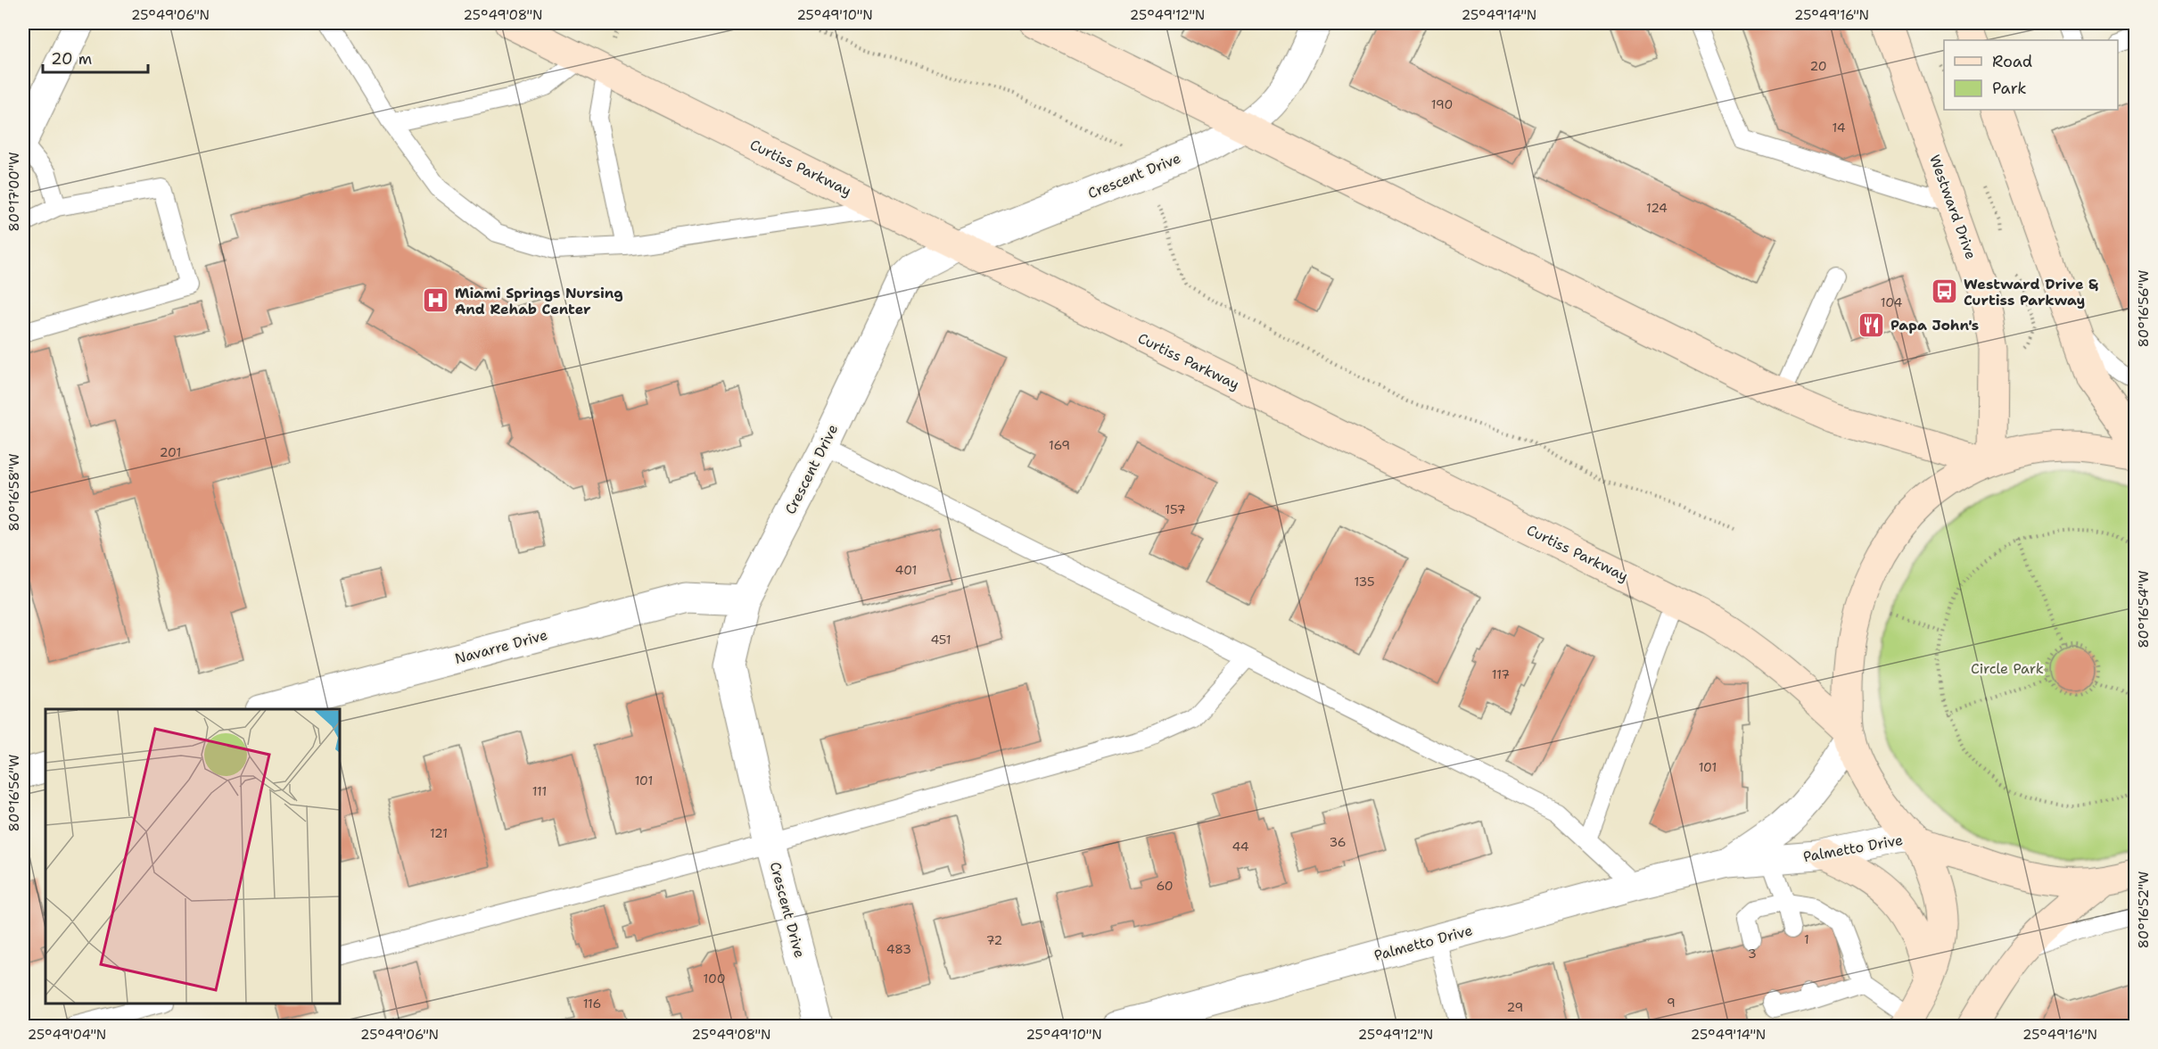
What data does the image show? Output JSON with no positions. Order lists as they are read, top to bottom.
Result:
{
  "streets": {
    "main road": ["Curtiss Parkway", "Westward Drive"],
    "street": ["Crescent Drive", "Navarre Drive", "Palmetto Drive"]
  },
  "crossings": [
    ["Curtiss Parkway", "Crescent Drive"],
    ["Curtiss Parkway", "Palmetto Drive"],
    ["Crescent Drive", "Navarre Drive"]
  ],
  "parks": ["Circle Park"],
  "places": {
    "bus stop": ["Westward Drive & Curtiss Parkway"],
    "hospital": ["Miami Springs Nursing And Rehab Center"],
    "restaurant": ["Papa John's"]
  },
  "house_numbers": [
    "20",
    "190",
    "14",
    "124",
    "104",
    "169",
    "201",
    "157",
    "401",
    "135",
    "451",
    "117",
    "101",
    "101",
    "111",
    "121",
    "36",
    "44",
    "60",
    "1",
    "72",
    "483",
    "3",
    "100",
    "9",
    "116",
    "29"
  ],
  "legend": ["Road", "Park"],
  "scale_bar": "20 m",
  "coordinates": [
    "25°49'06\"N",
    "25°49'08\"N",
    "25°49'10\"N",
    "25°49'12\"N",
    "25°49'14\"N",
    "25°49'16\"N",
    "80°17'00\"W",
    "80°16'56\"W",
    "80°16'58\"W",
    "80°16'54\"W",
    "80°16'52\"W",
    "25°49'04\"N"
  ]
}
